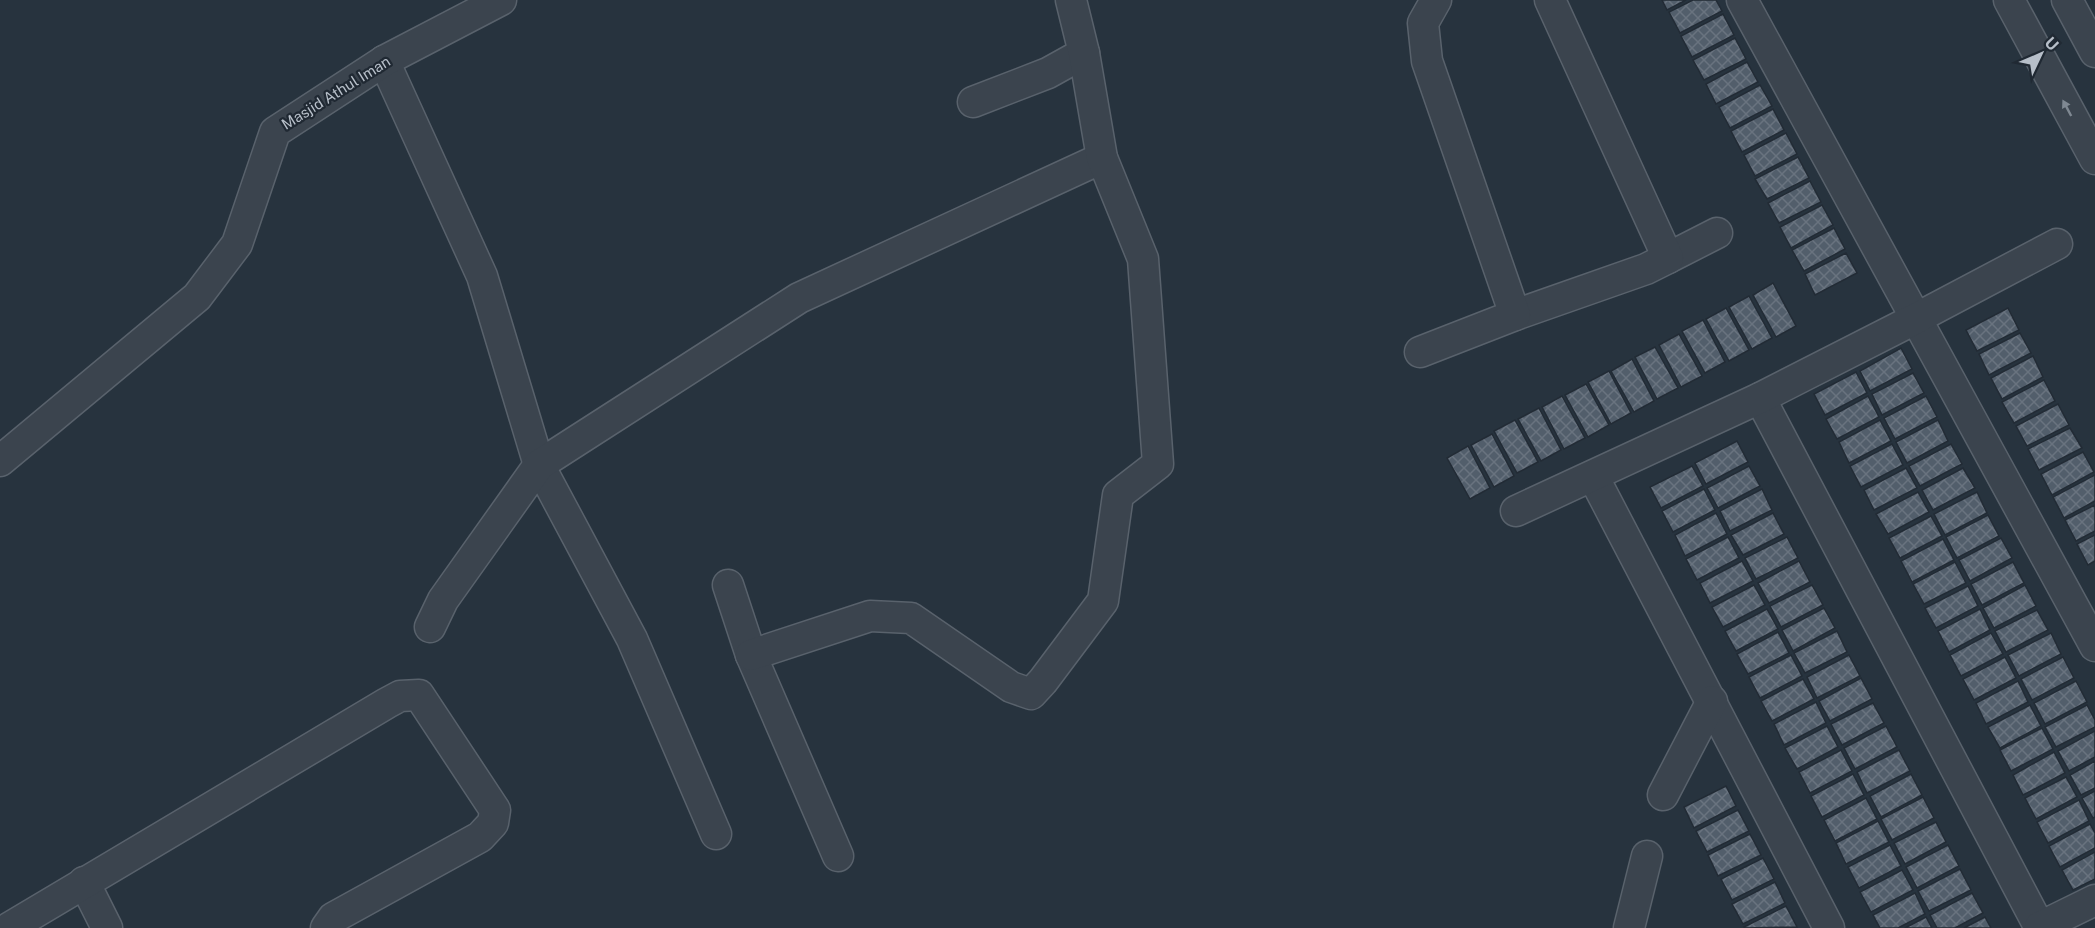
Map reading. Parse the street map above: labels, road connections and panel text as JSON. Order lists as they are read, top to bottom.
{
  "streets": {
    "street": ["Masjid Athul Iman"]
  },
  "north": "top right"
}
